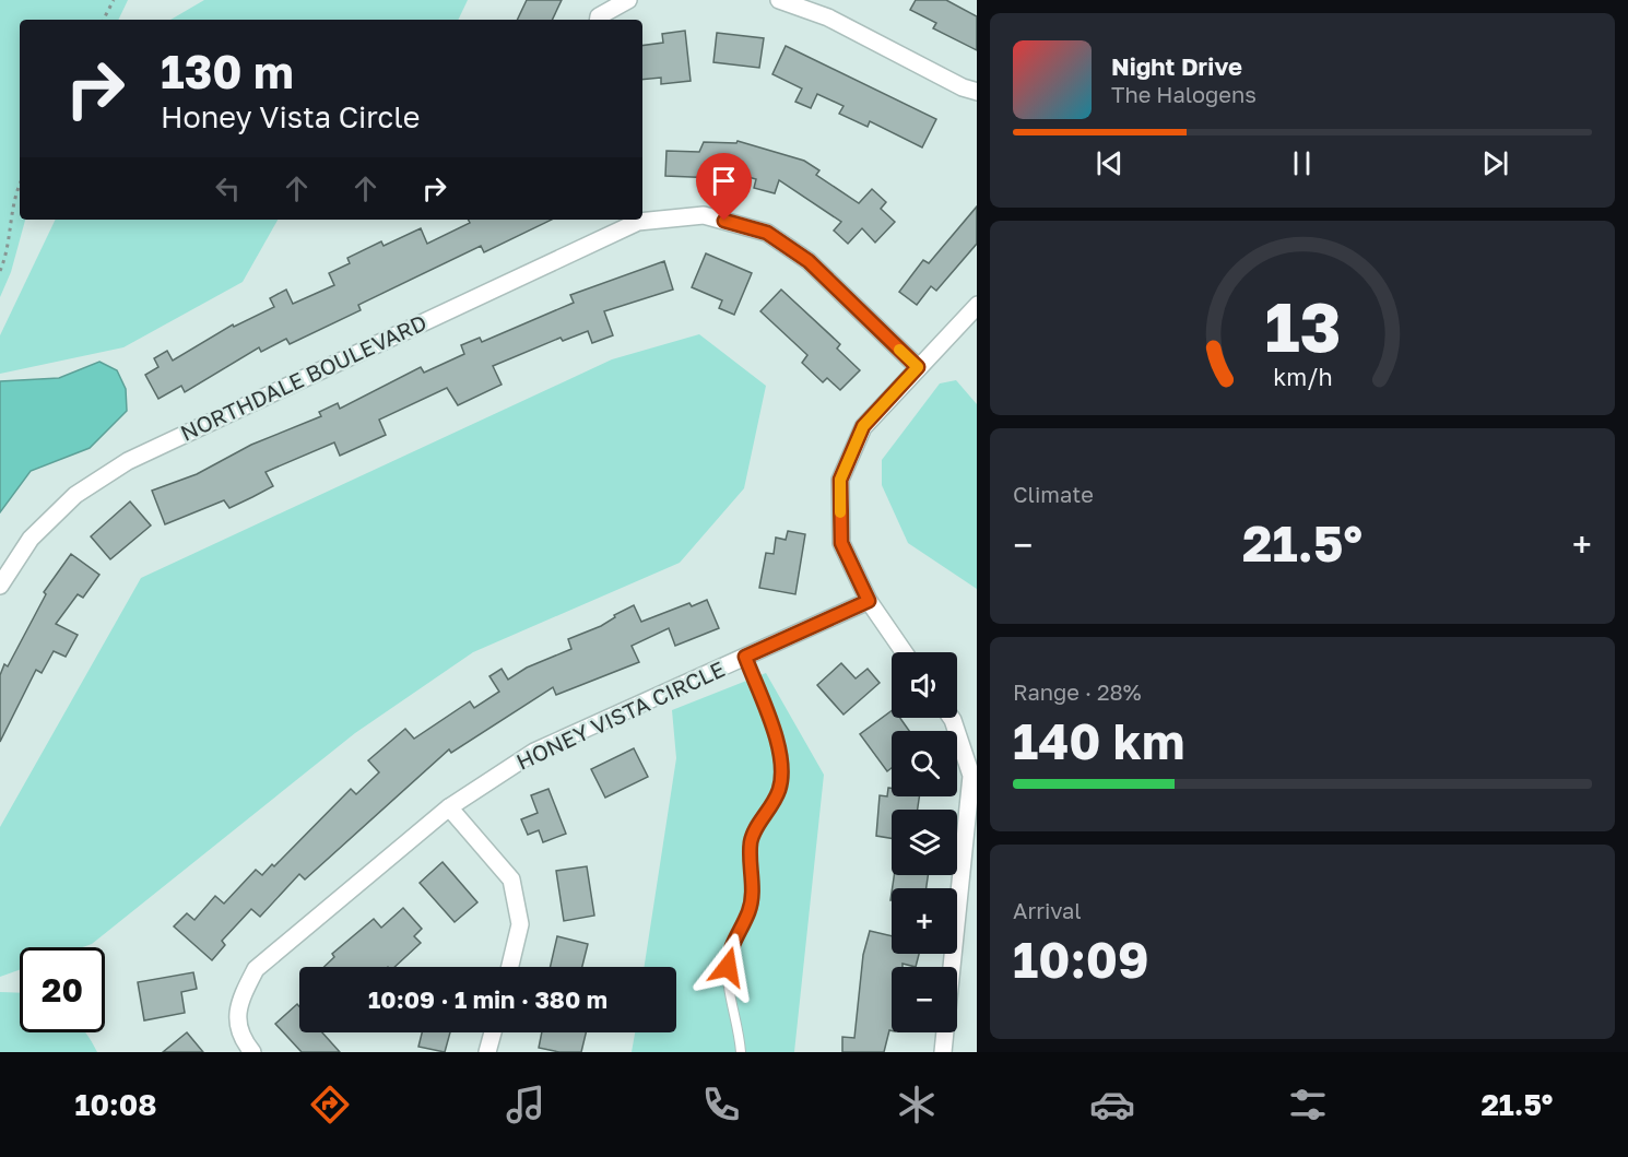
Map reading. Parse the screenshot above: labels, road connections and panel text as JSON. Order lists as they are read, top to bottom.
{
  "streets": {
    "street": ["NORTHDALE BOULEVARD", "HONEY VISTA CIRCLE"]
  },
  "page": {
    "turn": ["130 m", "Honey Vista Circle"],
    "song": ["Night Drive", "The Halogens"],
    "tile": [
      "Climate",
      ["Range · 28%", "140 km"],
      ["Arrival", "10:09"]
    ],
    "heat": ["−", "21.5°", "+"],
    "map_buttons": ["+", "−"],
    "limit": "20",
    "trip": "10:09 · 1 min · 380 m",
    "tabs": ["10:08", "21.5°"],
    "gauge": ["13", "km/h"]
  }
}
